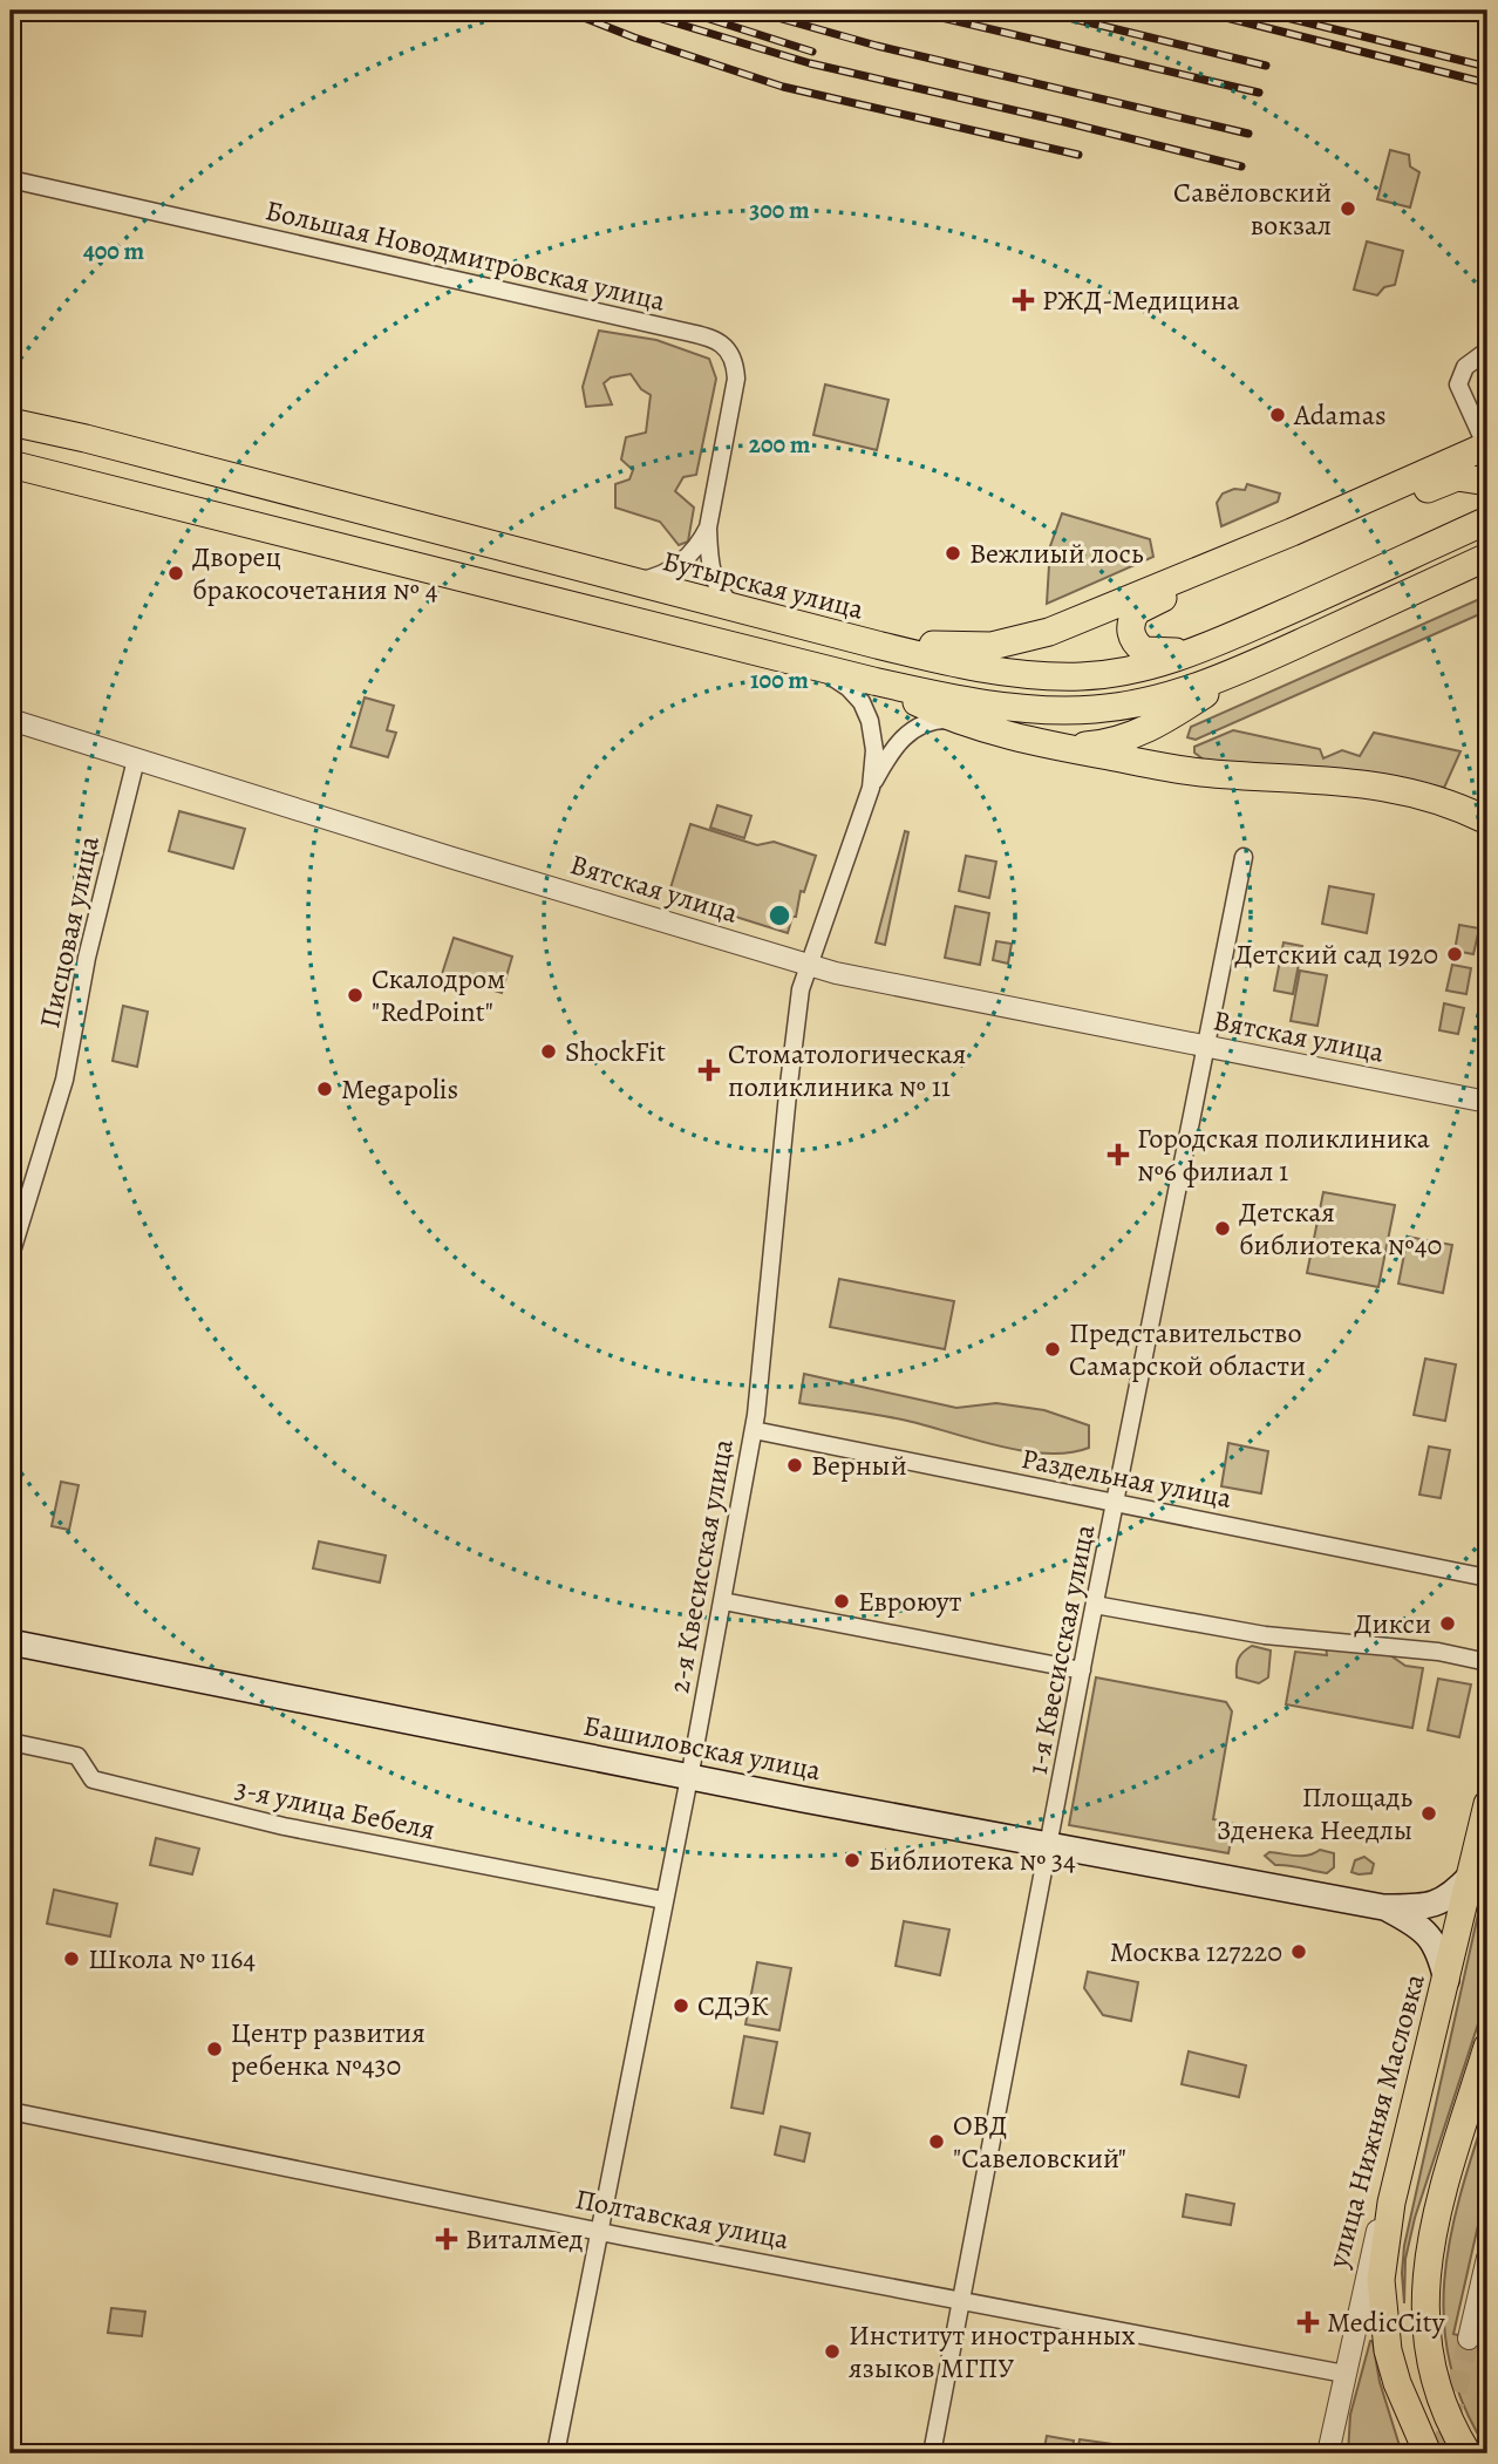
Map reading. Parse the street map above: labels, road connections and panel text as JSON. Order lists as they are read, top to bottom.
{
  "streets": {
    "main road": ["Бутырская улица", "Башиловская улица", "улица Нижняя Масловка"],
    "street": [
      "Большая Новодмитровская улица",
      "Вятская улица",
      "Писцовая улица",
      "Раздельная улица",
      "2-я Квесисская улица",
      "1-я Квесисская улица",
      "3-я улица Бебеля",
      "Полтавская улица"
    ]
  },
  "crossings": [
    ["Большая Новодмитровская улица", "Бутырская улица"],
    ["Вятская улица", "Писцовая улица"],
    ["Вятская улица", "2-я Квесисская улица"],
    ["Вятская улица", "1-я Квесисская улица"],
    ["Раздельная улица", "2-я Квесисская улица"],
    ["Раздельная улица", "1-я Квесисская улица"],
    ["2-я Квесисская улица", "Башиловская улица"],
    ["2-я Квесисская улица", "3-я улица Бебеля"],
    ["2-я Квесисская улица", "Полтавская улица"],
    ["1-я Квесисская улица", "Башиловская улица"],
    ["1-я Квесисская улица", "Полтавская улица"],
    ["Башиловская улица", "улица Нижняя Масловка"],
    ["улица Нижняя Масловка", "Полтавская улица"]
  ],
  "places": {
    "other": [
      "Савёловский вокзал",
      "Adamas",
      "Вежлиый лось",
      "Дворец бракосочетания № 4",
      "Детский сад 1920",
      "Скалодром \"RedPoint\"",
      "ShockFit",
      "Megapolis",
      "Детская библиотека №40",
      "Представительство Самарской области",
      "Верный",
      "Евроюут",
      "Дикси",
      "Площадь Зденека Неедлы",
      "Библиотека № 34",
      "Москва 127220",
      "Школа № 1164",
      "СДЭК",
      "Центр развития ребенка №430",
      "ОВД \"Савеловский\"",
      "Институт иностранных языков МГПУ"
    ],
    "health": [
      "РЖД-Медицина",
      "Стоматологическая поликлиника № 11",
      "Городская поликлиника №6 филиал 1",
      "Виталмед",
      "MedicCity"
    ]
  },
  "rings": [
    "300 m",
    "400 m",
    "200 m",
    "100 m"
  ]
}
